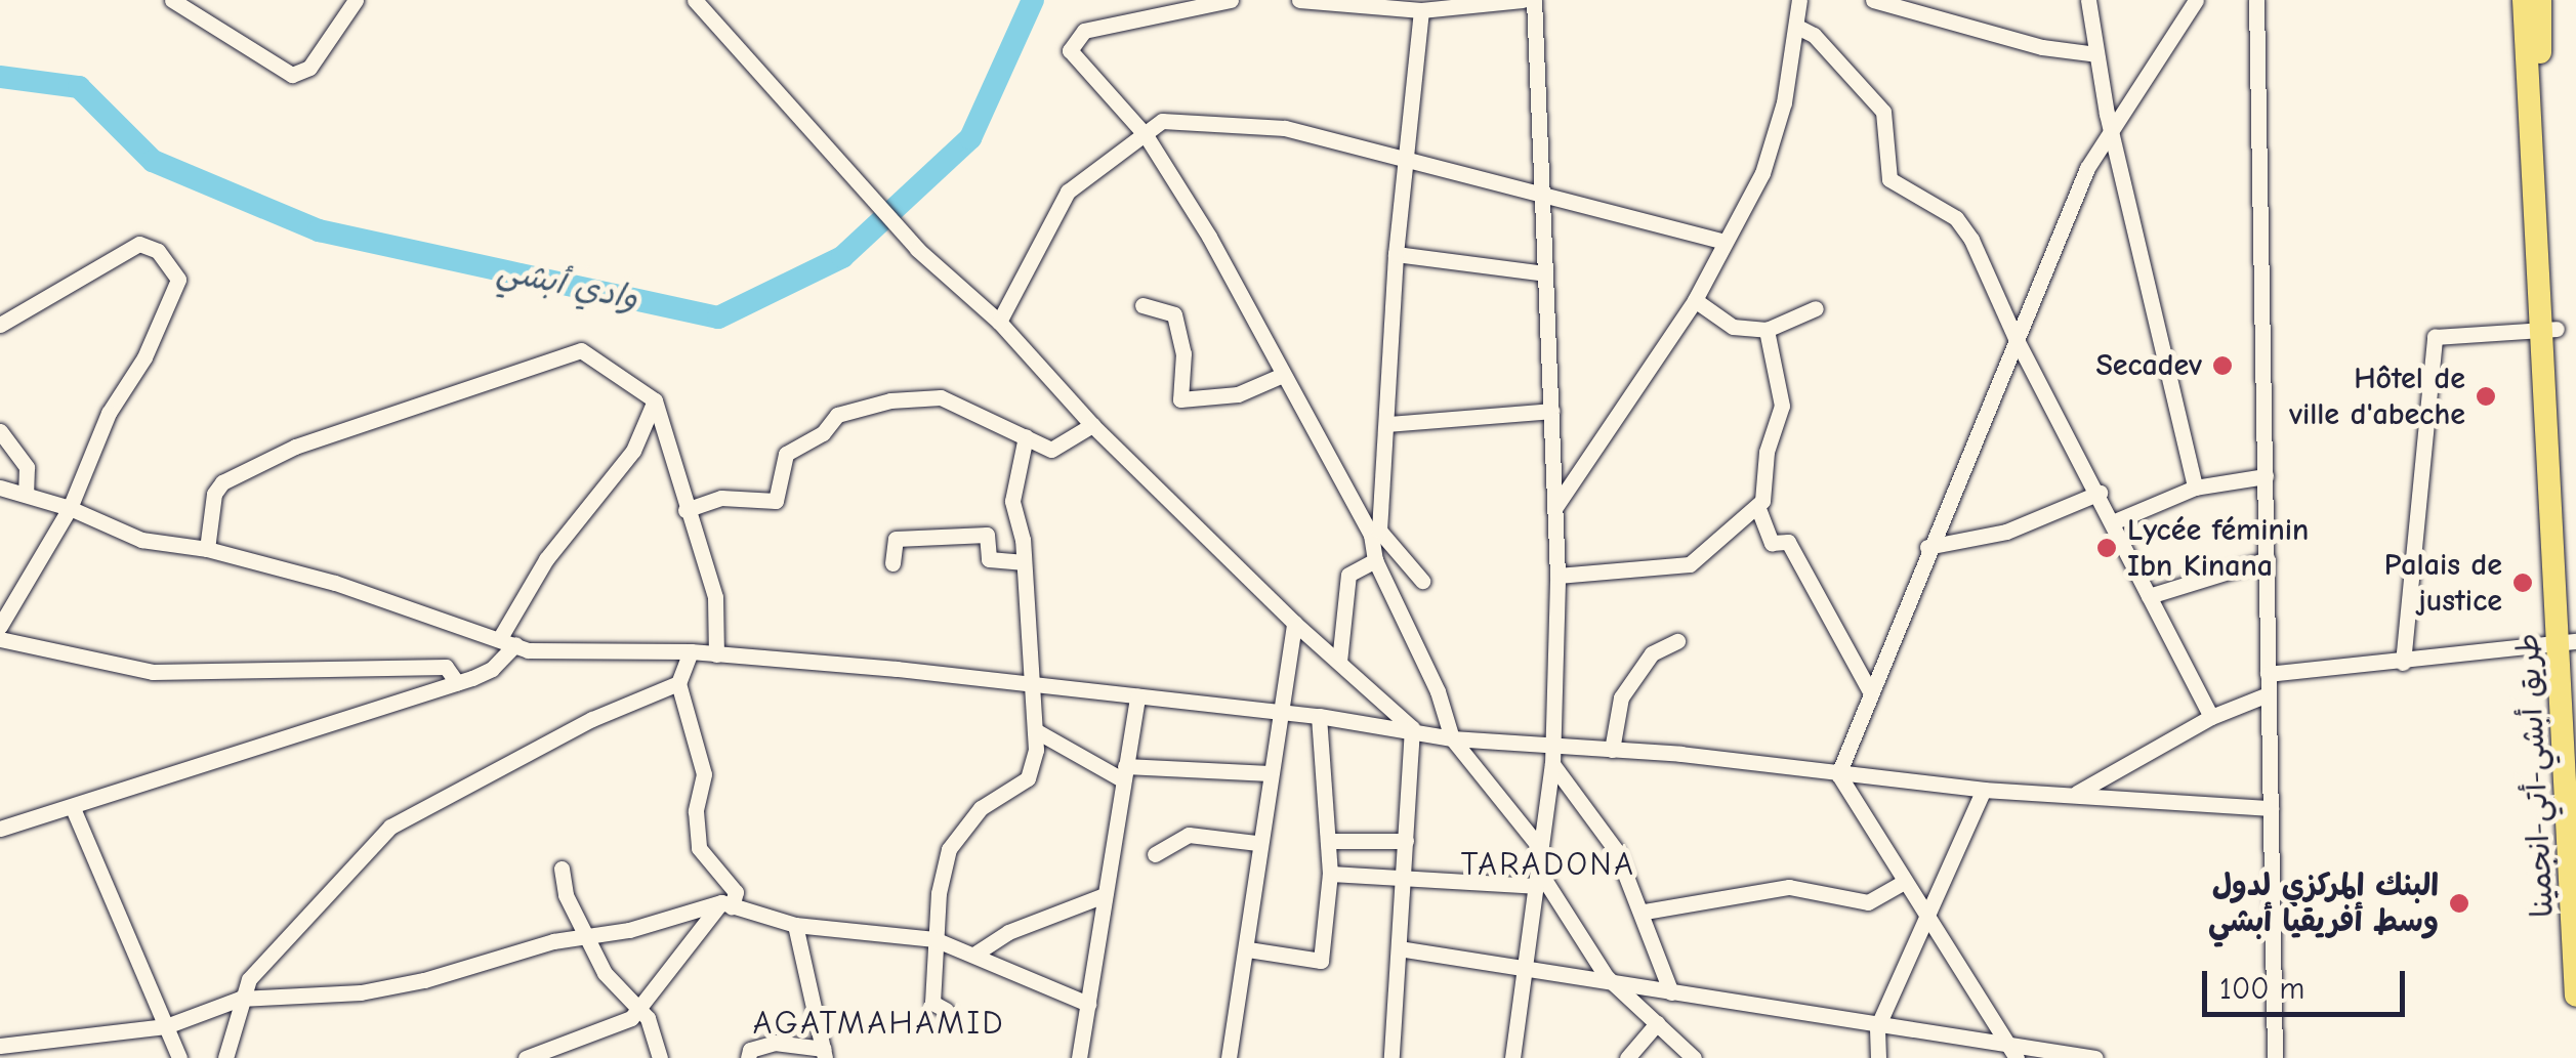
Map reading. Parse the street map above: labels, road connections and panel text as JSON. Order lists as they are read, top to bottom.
{
  "streets": {
    "highway": ["طريق أبشي-أتي-انجمينا"]
  },
  "districts": ["TARADONA", "AGATMAHAMID"],
  "water": ["وادي أبشي"],
  "places": [
    "Secadev",
    "Hôtel de ville d'abeche",
    "Lycée féminin Ibn Kinana",
    "Palais de justice",
    "البنك المركزي لدول وسط أفريقيا أبشي"
  ],
  "scale_bar": "100 m"
}
